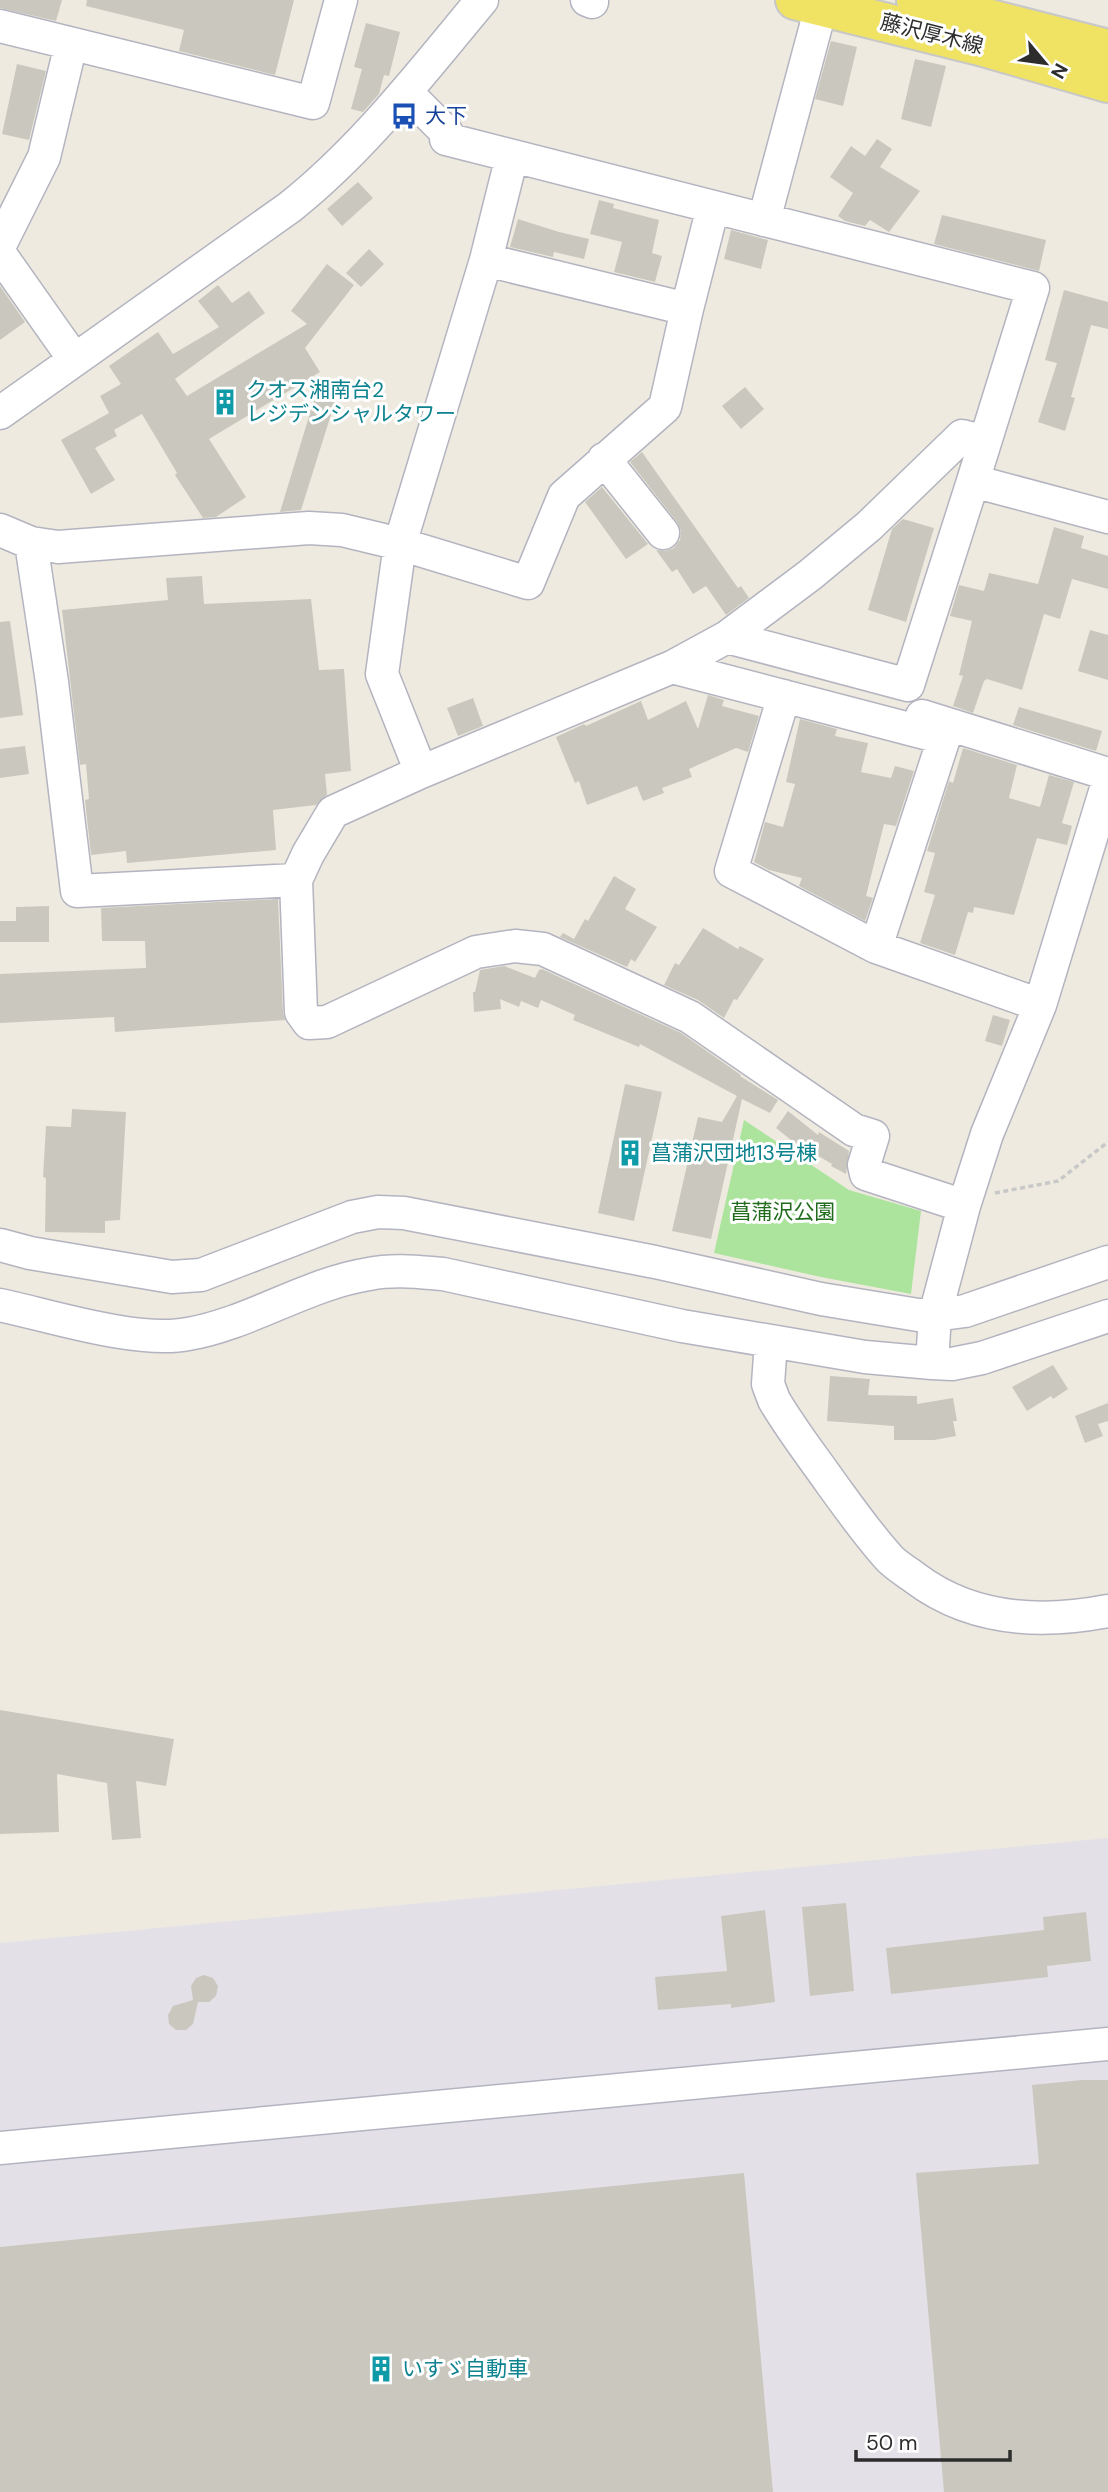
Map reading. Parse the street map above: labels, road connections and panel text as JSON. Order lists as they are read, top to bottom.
{
  "streets": {
    "main road": ["藤沢厚木線"]
  },
  "parks": ["菖蒲沢公園"],
  "places": {
    "bus stop": ["大下"],
    "building": ["クオス湘南台2 レジデンシャルタワー", "菖蒲沢団地13号棟", "いすゞ自動車"]
  },
  "scale_bar": "50 m",
  "north": "bottom right"
}
